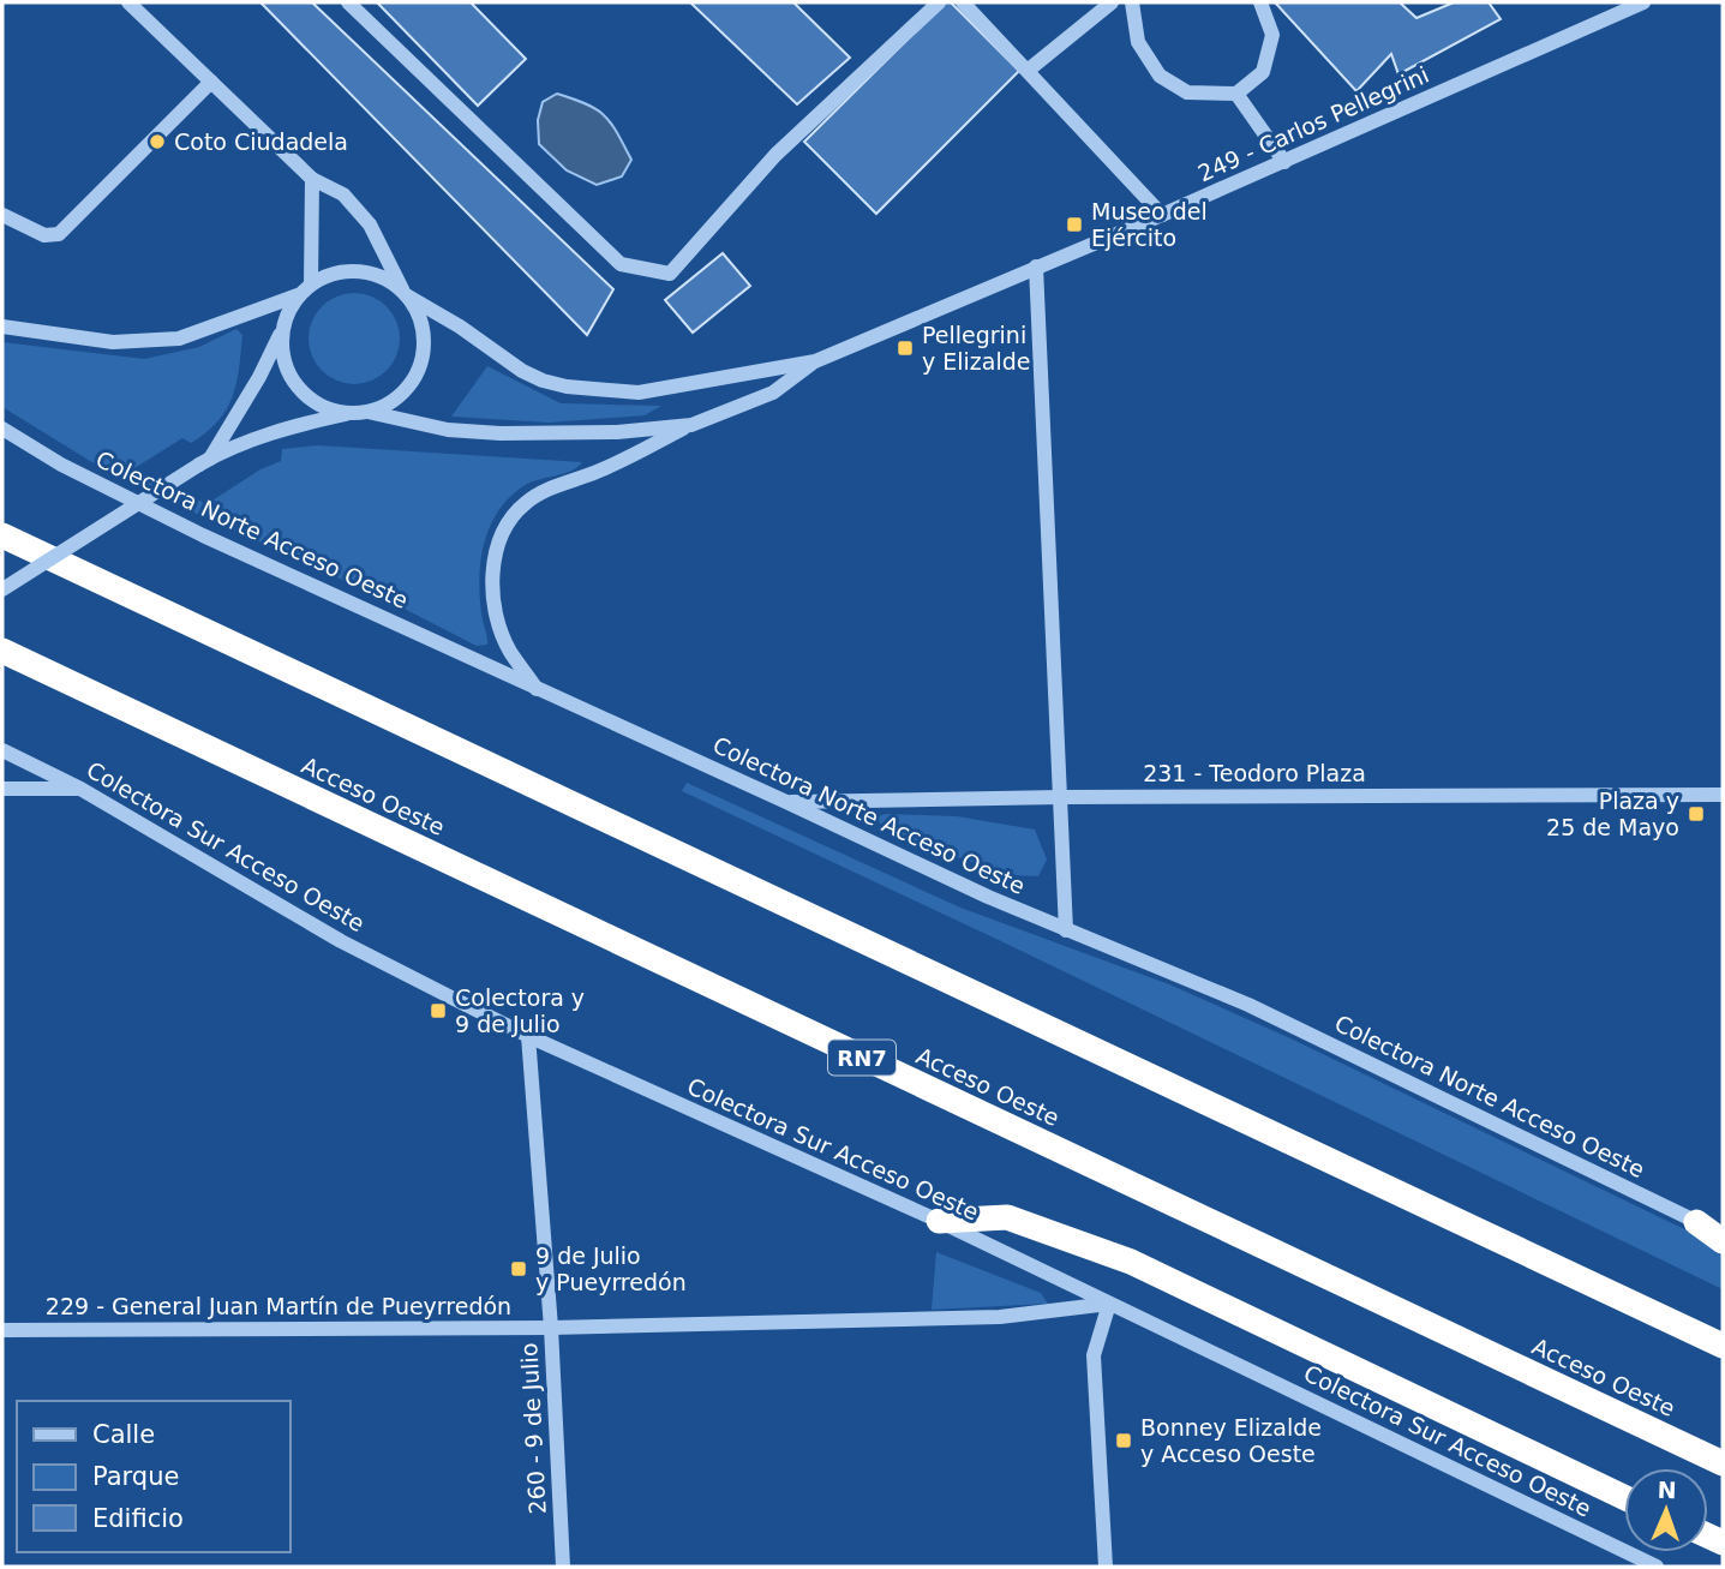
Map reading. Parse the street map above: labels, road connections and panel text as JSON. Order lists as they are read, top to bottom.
{
  "streets": {
    "highway": ["Acceso Oeste", "RN7"],
    "street": [
      "249 - Carlos Pellegrini",
      "Colectora Norte Acceso Oeste",
      "231 - Teodoro Plaza",
      "Colectora Sur Acceso Oeste",
      "229 - General Juan Martín de Pueyrredón",
      "260 - 9 de Julio"
    ]
  },
  "crossings": [
    ["Colectora Norte Acceso Oeste", "231 - Teodoro Plaza"],
    ["Colectora Sur Acceso Oeste", "229 - General Juan Martín de Pueyrredón"],
    ["Colectora Sur Acceso Oeste", "260 - 9 de Julio"],
    ["229 - General Juan Martín de Pueyrredón", "260 - 9 de Julio"]
  ],
  "places": {
    "other": ["Coto Ciudadela"],
    "transit": [
      "Museo del Ejército",
      "Pellegrini y Elizalde",
      "Plaza y 25 de Mayo",
      "Colectora y 9 de Julio",
      "9 de Julio y Pueyrredón",
      "Bonney Elizalde y Acceso Oeste"
    ]
  },
  "legend": ["Calle", "Parque", "Edificio"],
  "north": "top"
}
